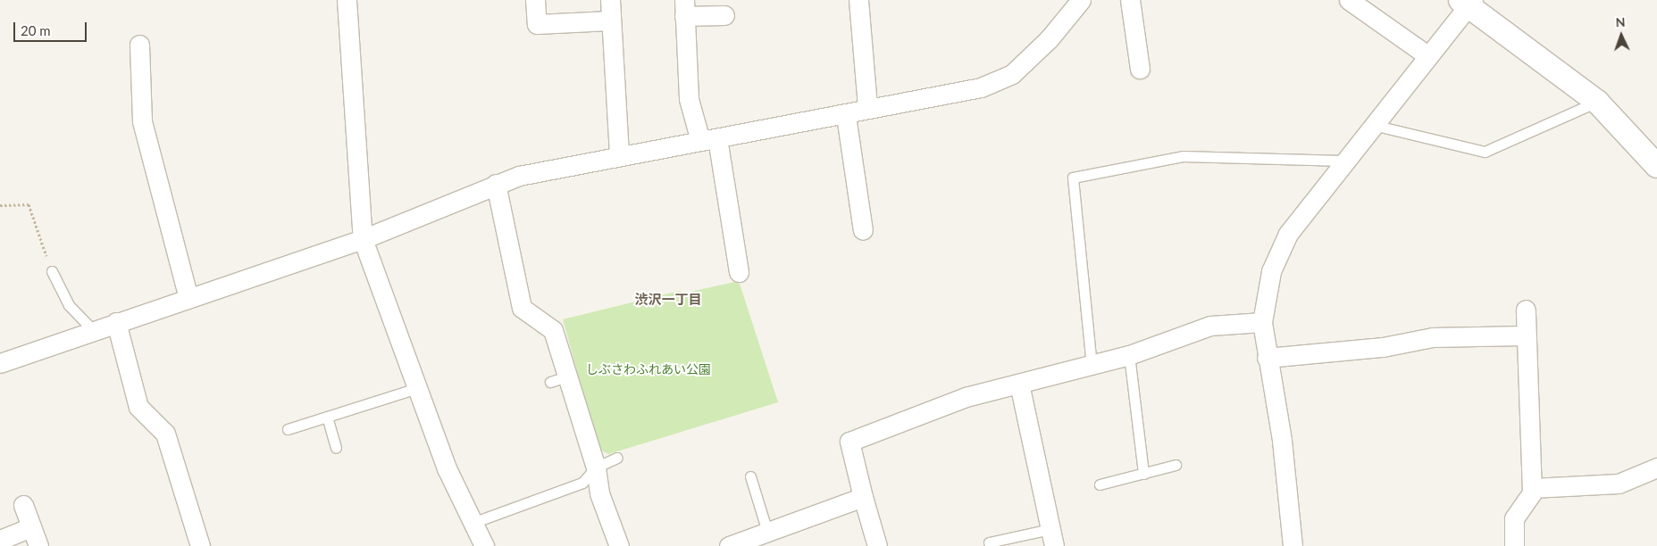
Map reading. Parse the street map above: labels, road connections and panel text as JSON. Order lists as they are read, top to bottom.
{
  "districts": ["渋沢一丁目"],
  "parks": ["しぶさわふれあい公園"],
  "scale_bar": "20 m",
  "north": "top"
}
